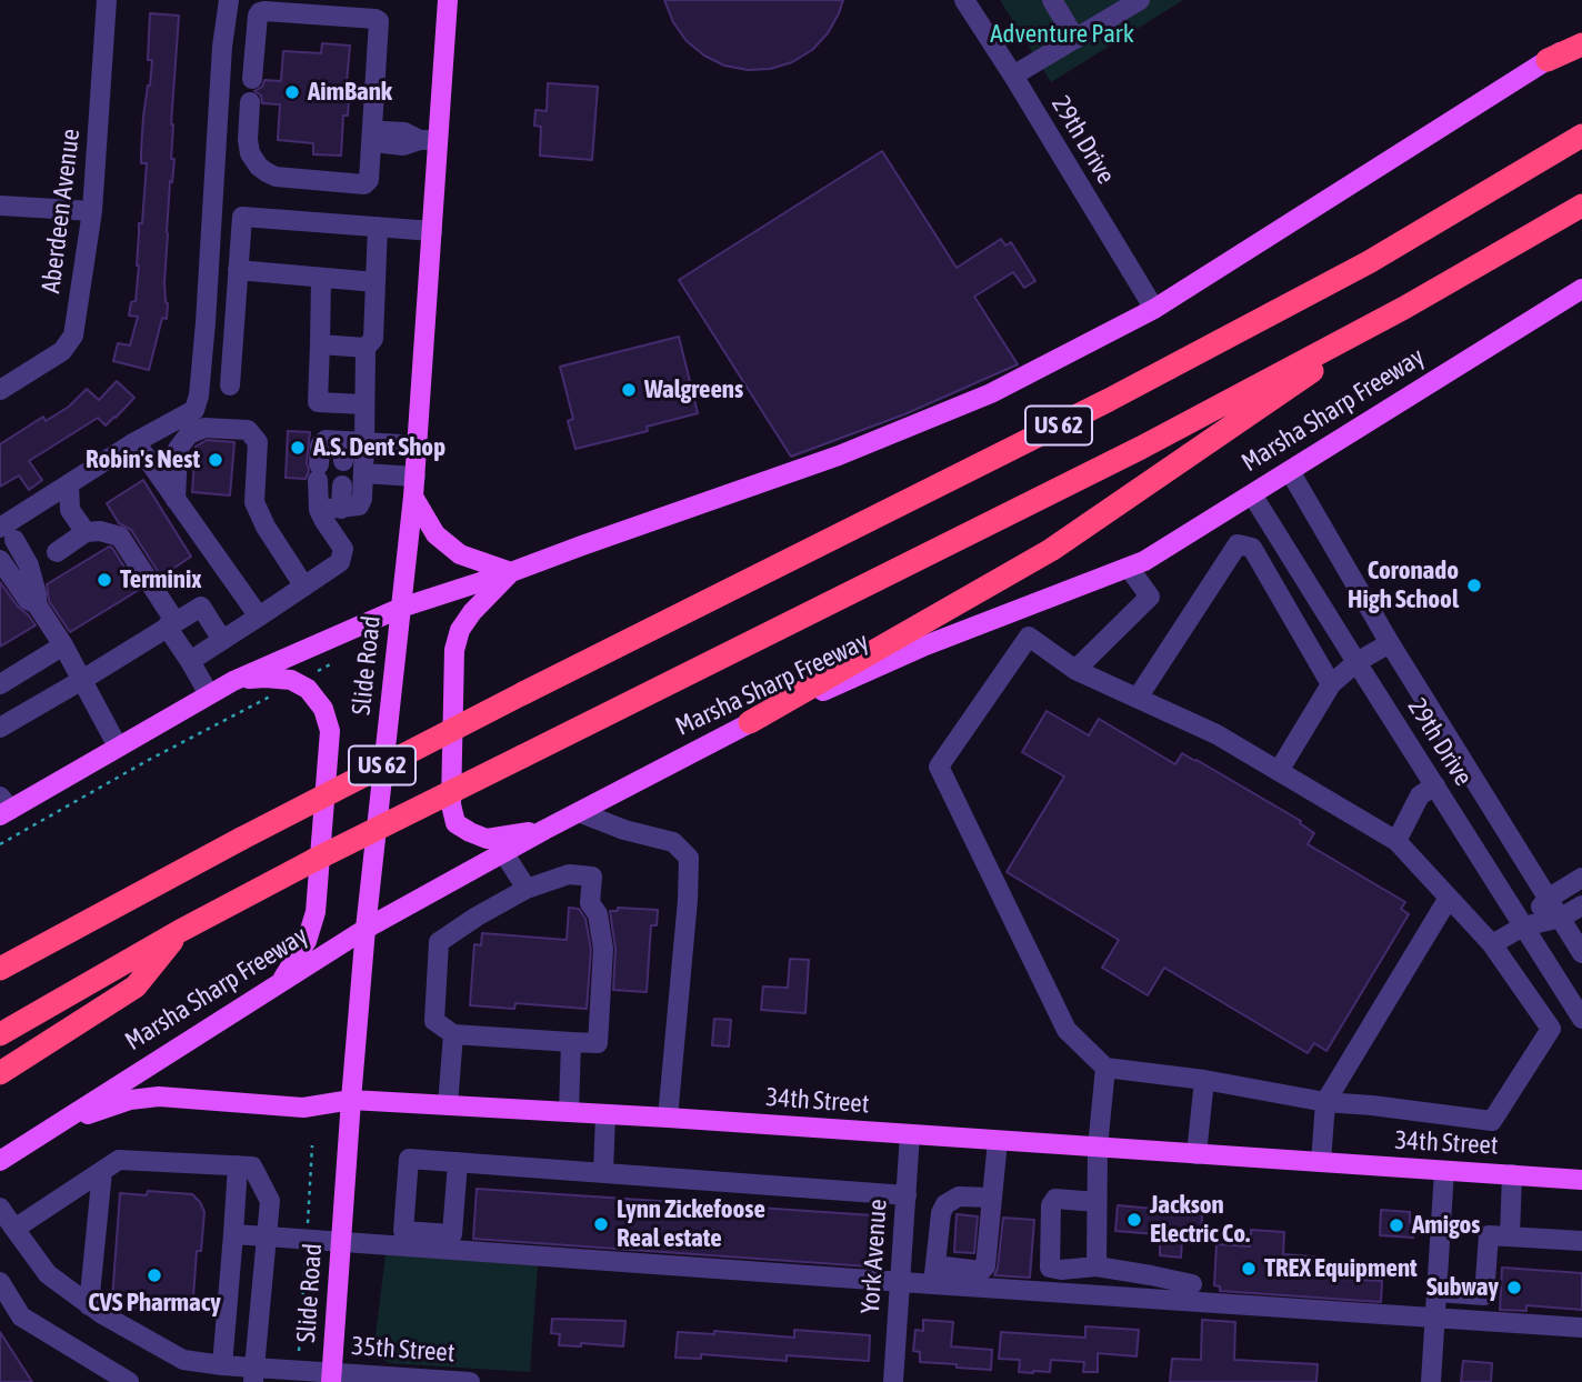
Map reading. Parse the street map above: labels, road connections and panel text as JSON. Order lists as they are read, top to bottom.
{
  "streets": {
    "highway": ["Marsha Sharp Freeway", "US 62"],
    "main road": ["Slide Road", "34th Street"],
    "street": [
      "29th Drive",
      "Aberdeen Avenue",
      "York Avenue",
      "35th Street"
    ]
  },
  "crossings": [
    ["29th Drive", "Marsha Sharp Freeway"],
    ["Marsha Sharp Freeway", "Slide Road"],
    ["Marsha Sharp Freeway", "34th Street"],
    ["Slide Road", "34th Street"],
    ["Slide Road", "35th Street"],
    ["34th Street", "York Avenue"]
  ],
  "parks": ["Adventure Park"],
  "places": [
    "AimBank",
    "Walgreens",
    "A.S. Dent Shop",
    "Robin's Nest",
    "Terminix",
    "Coronado High School",
    "Jackson Electric Co.",
    "Lynn Zickefoose Real estate",
    "Amigos",
    "TREX Equipment",
    "CVS Pharmacy",
    "Subway"
  ]
}
